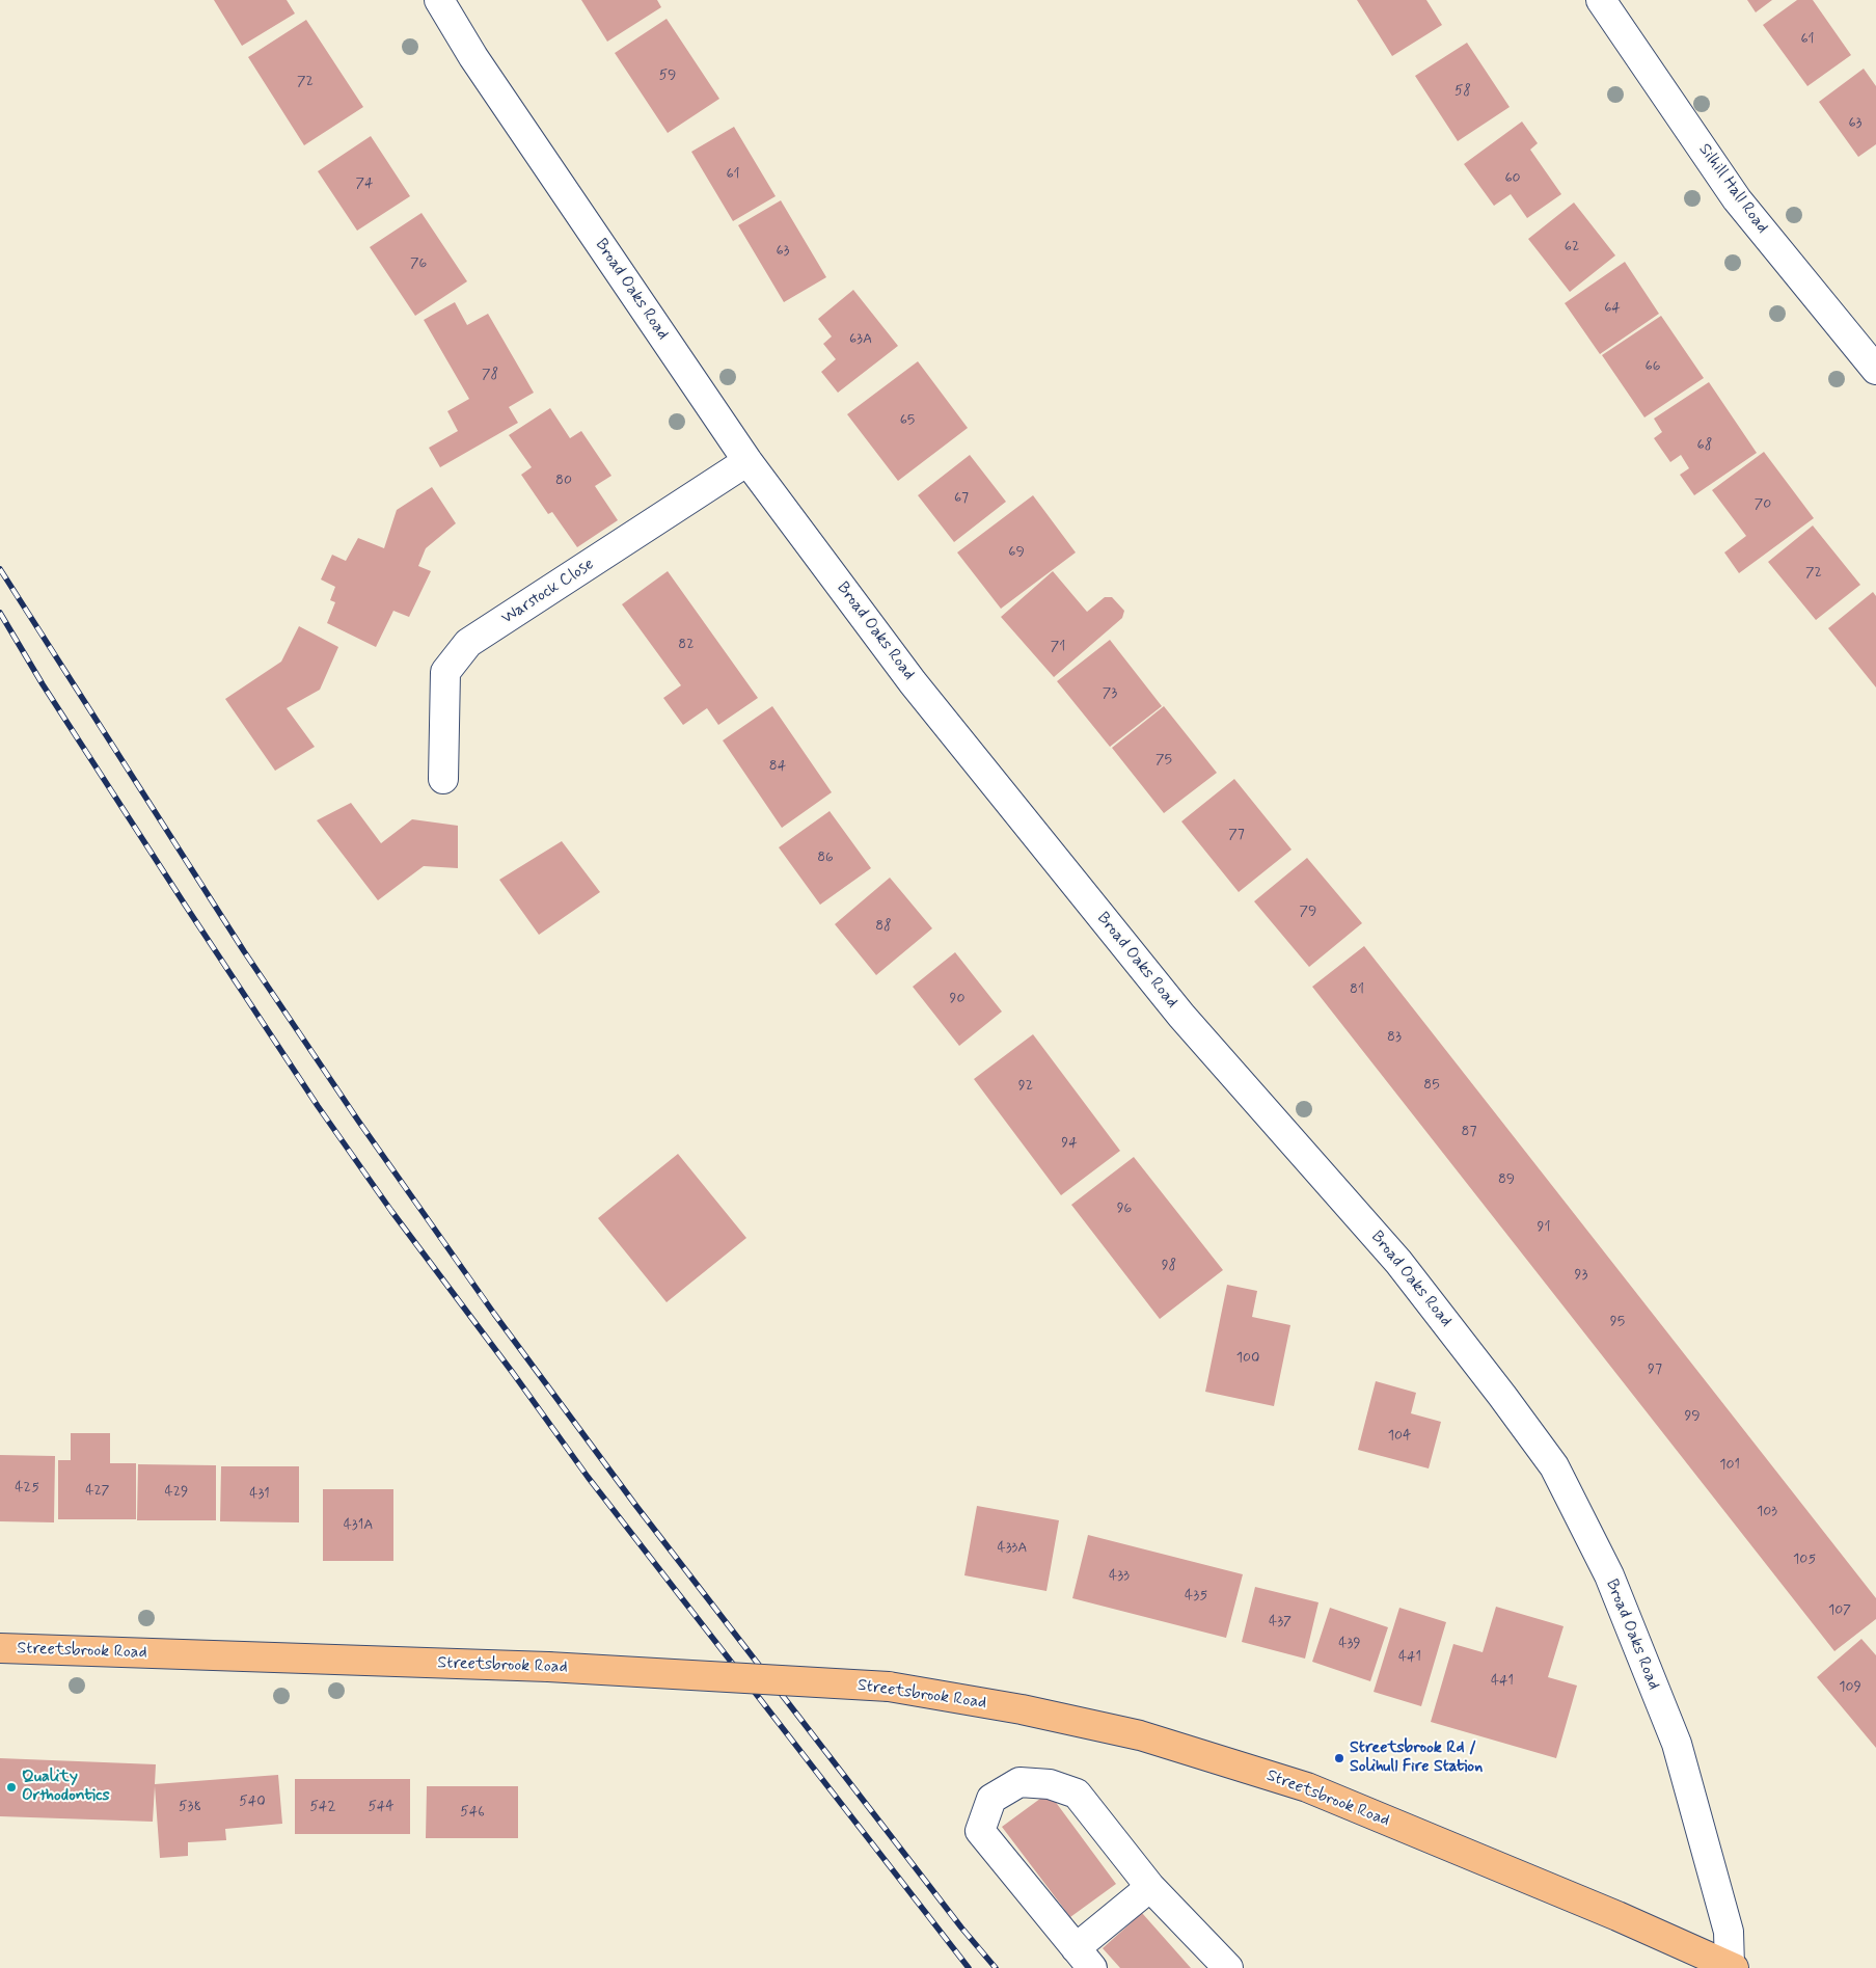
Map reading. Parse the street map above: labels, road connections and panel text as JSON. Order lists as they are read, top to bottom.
{
  "streets": {
    "main road": ["Streetsbrook Road"],
    "street": ["Silhill Hall Road", "Broad Oaks Road", "Warstock Close"]
  },
  "crossings": [
    ["Broad Oaks Road", "Warstock Close"],
    ["Broad Oaks Road", "Streetsbrook Road"]
  ],
  "places": ["Streetsbrook Rd / Solihull Fire Station", "Quality Orthodontics"],
  "house_numbers": [
    "61",
    "59",
    "72",
    "58",
    "63",
    "61",
    "60",
    "74",
    "62",
    "63",
    "76",
    "64",
    "63A",
    "66",
    "78",
    "65",
    "68",
    "80",
    "67",
    "70",
    "69",
    "72",
    "82",
    "71",
    "73",
    "75",
    "84",
    "77",
    "86",
    "79",
    "88",
    "81",
    "90",
    "83",
    "85",
    "92",
    "87",
    "94",
    "89",
    "96",
    "91",
    "98",
    "93",
    "95",
    "100",
    "97",
    "99",
    "104",
    "101",
    "425",
    "427",
    "429",
    "431",
    "103",
    "431A",
    "433A",
    "105",
    "433",
    "435",
    "107",
    "437",
    "439",
    "441",
    "441",
    "109",
    "540",
    "538",
    "542",
    "544",
    "546"
  ]
}
